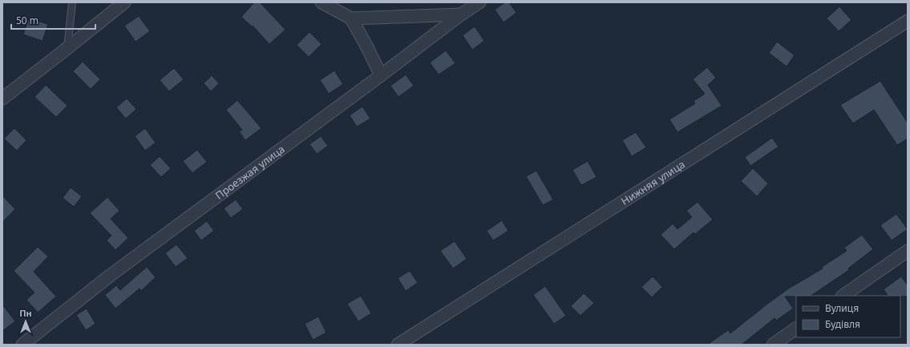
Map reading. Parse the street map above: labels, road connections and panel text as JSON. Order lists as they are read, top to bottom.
{
  "streets": {
    "street": ["Проезжая улица", "Нижняя улица"]
  },
  "legend": ["Вулиця", "Будівля"],
  "scale_bar": "50 m",
  "north": "top"
}
